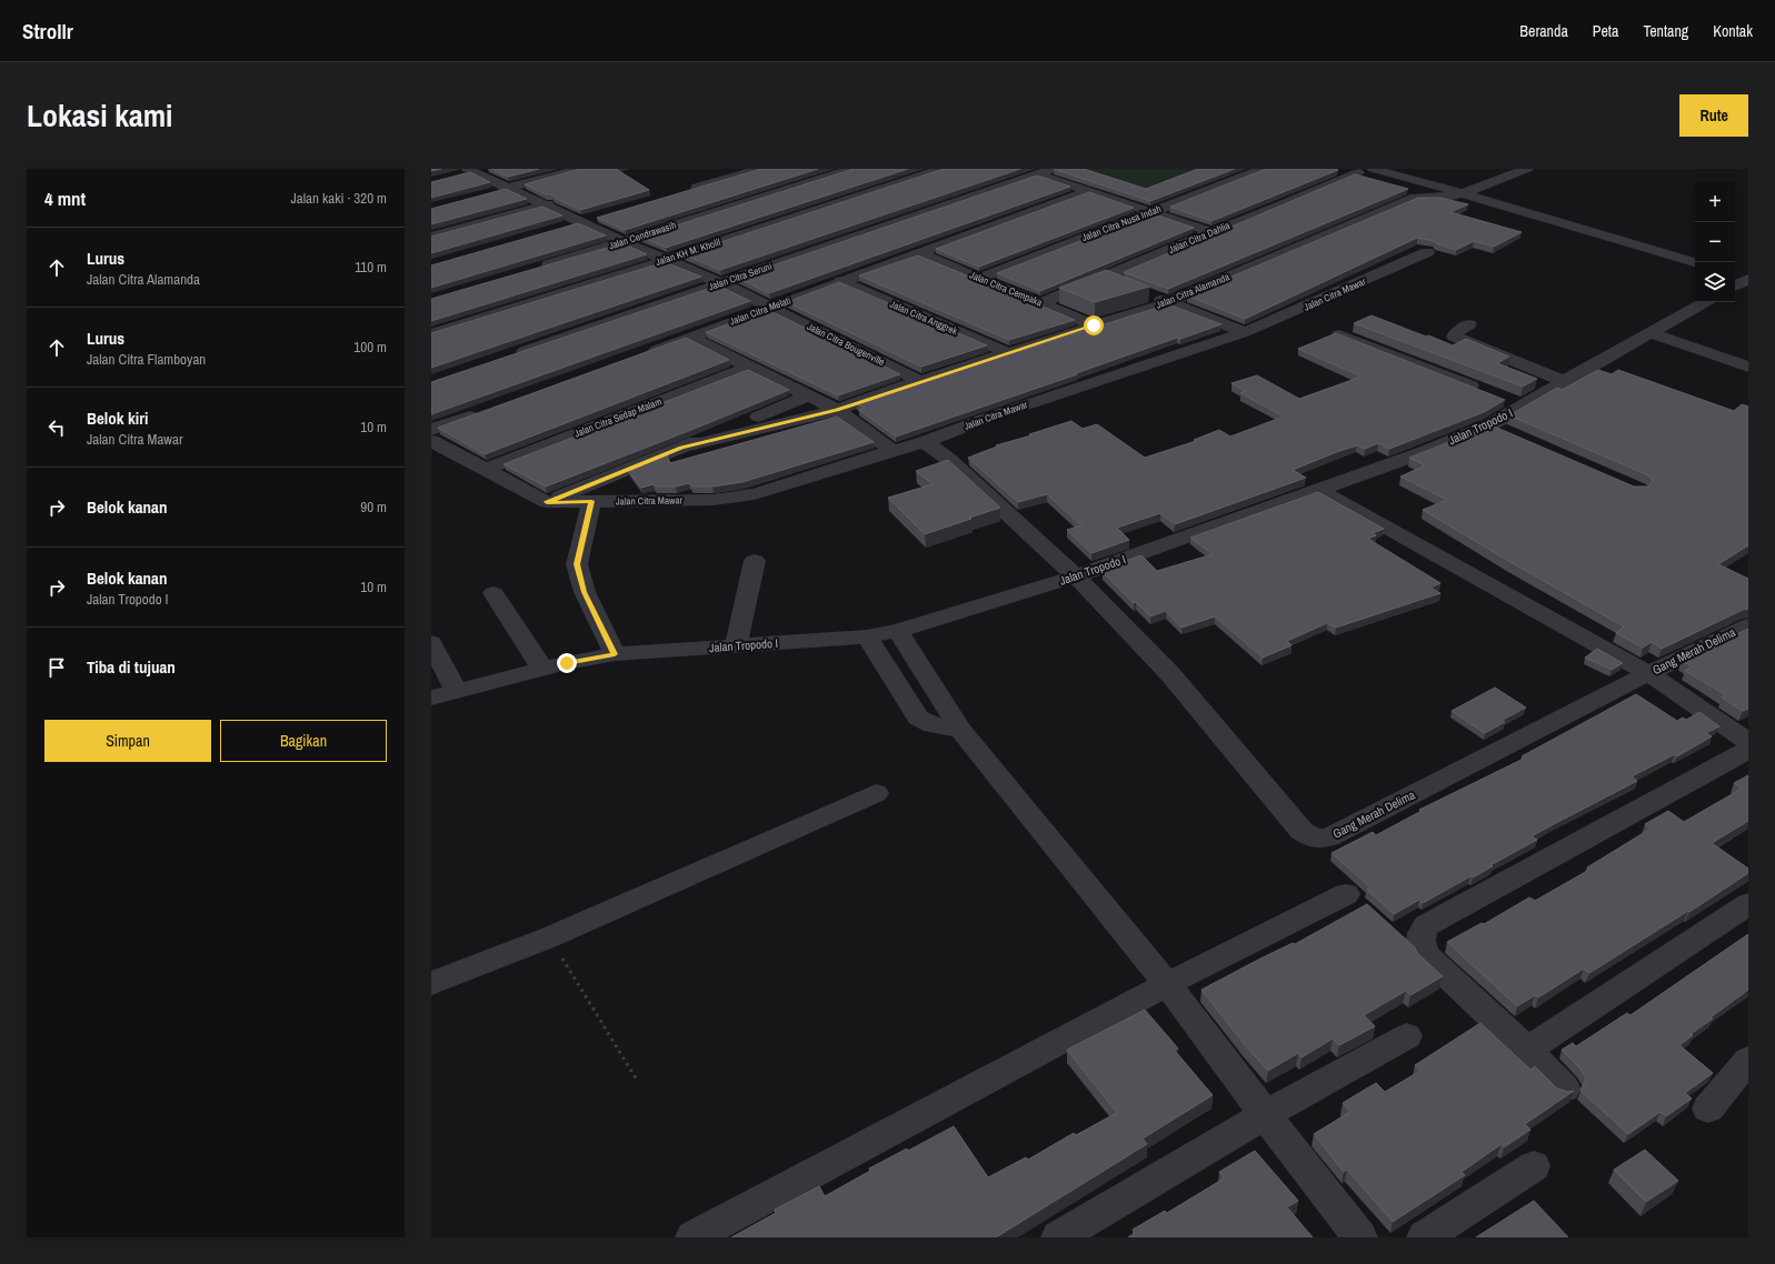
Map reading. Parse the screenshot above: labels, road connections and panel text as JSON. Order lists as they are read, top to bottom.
{
  "streets": {
    "street": [
      "Jalan Citra Nusa Indah",
      "Jalan Cendrawasih",
      "Jalan Citra Dahlia",
      "Jalan KH M. Kholil",
      "Jalan Citra Seruni",
      "Jalan Citra Cempaka",
      "Jalan Citra Alamanda",
      "Jalan Citra Mawar",
      "Jalan Citra Melati",
      "Jalan Citra Anggrek",
      "Jalan Citra Bougenville",
      "Jalan Citra Sedap Malam",
      "Jalan Tropodo I",
      "Gang Merah Delima"
    ]
  },
  "crossings": [
    ["Jalan Citra Nusa Indah", "Jalan Citra Cempaka"],
    ["Jalan Cendrawasih", "Jalan Citra Bougenville"],
    ["Jalan Citra Dahlia", "Jalan Citra Cempaka"],
    ["Jalan KH M. Kholil", "Jalan Citra Bougenville"],
    ["Jalan Citra Seruni", "Jalan Citra Melati"],
    ["Jalan Citra Seruni", "Jalan Citra Bougenville"],
    ["Jalan Citra Cempaka", "Jalan Citra Alamanda"],
    ["Jalan Citra Cempaka", "Jalan Citra Melati"],
    ["Jalan Citra Alamanda", "Jalan Citra Anggrek"],
    ["Jalan Citra Alamanda", "Jalan Citra Bougenville"],
    ["Jalan Citra Melati", "Jalan Citra Anggrek"],
    ["Jalan Citra Melati", "Jalan Citra Bougenville"],
    ["Jalan Tropodo I", "Gang Merah Delima"]
  ],
  "page": {
    "header": "Strollr",
    "nav": [
      "Beranda",
      "Peta",
      "Tentang",
      "Kontak"
    ],
    "title": "Lokasi kami",
    "buttons": [
      "Rute",
      ["Simpan", "Bagikan"]
    ],
    "heading": ["4 mnt", "Jalan kaki · 320 m"],
    "map_buttons": ["+", "−"],
    "list": [
      ["Lurus", "Jalan Citra Alamanda", "110 m"],
      ["Lurus", "Jalan Citra Flamboyan", "100 m"],
      ["Belok kiri", "Jalan Citra Mawar", "10 m"],
      ["Belok kanan", "90 m"],
      ["Belok kanan", "Jalan Tropodo I", "10 m"],
      "Tiba di tujuan"
    ]
  }
}
